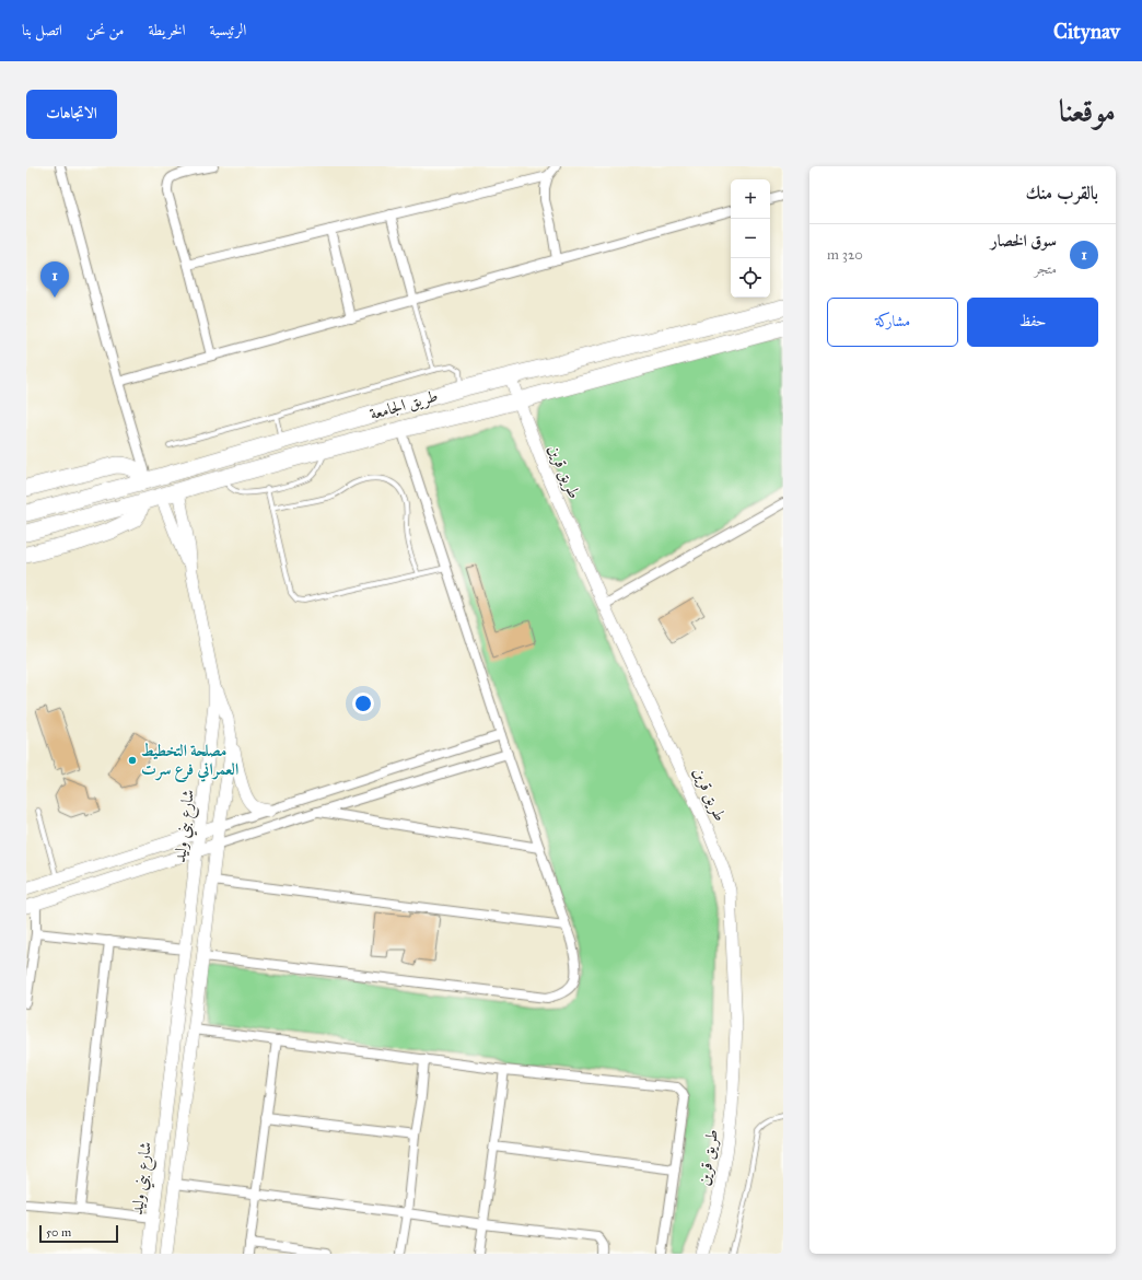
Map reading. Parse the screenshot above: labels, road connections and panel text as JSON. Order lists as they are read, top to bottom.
{
  "streets": {
    "highway": ["طريق الجامعة"],
    "street": ["طريق قرين", "شارع بني وليد"]
  },
  "crossings": [
    ["طريق الجامعة", "طريق قرين"]
  ],
  "places": ["مصلحة التخطيط العمراني فرع سرت"],
  "scale_bar": "50 m",
  "page": {
    "header": "Citynav",
    "nav": [
      "الرئيسية",
      "الخريطة",
      "من نحن",
      "اتصل بنا"
    ],
    "title": "موقعنا",
    "buttons": [
      "الاتجاهات",
      ["حفظ", "مشاركة"]
    ],
    "heading": "بالقرب منك",
    "map_buttons": ["+", "−"],
    "list": [
      {
        "mark": "1",
        "name": "سوق الخصار",
        "note": "متجر",
        "value": "320 m"
      }
    ],
    "pins": "1",
    "scale": "50 m"
  }
}
